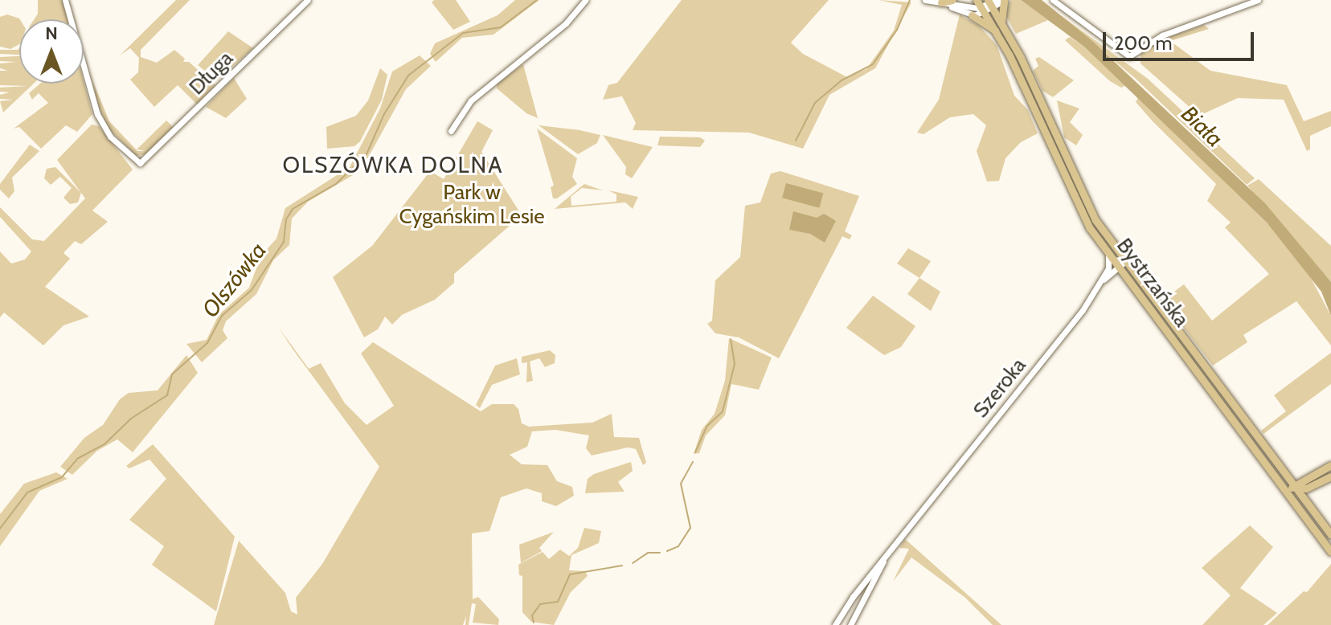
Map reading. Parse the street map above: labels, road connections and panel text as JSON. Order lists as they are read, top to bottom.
{
  "streets": {
    "main road": ["Bystrzańska"],
    "street": ["Długa", "Szeroka"]
  },
  "crossings": [
    ["Bystrzańska", "Szeroka"]
  ],
  "districts": ["OLSZÓWKA DOLNA"],
  "water": ["Biała", "Olszówka"],
  "parks": ["Park w Cygańskim Lesie"],
  "scale_bar": "200 m",
  "north": "top"
}
